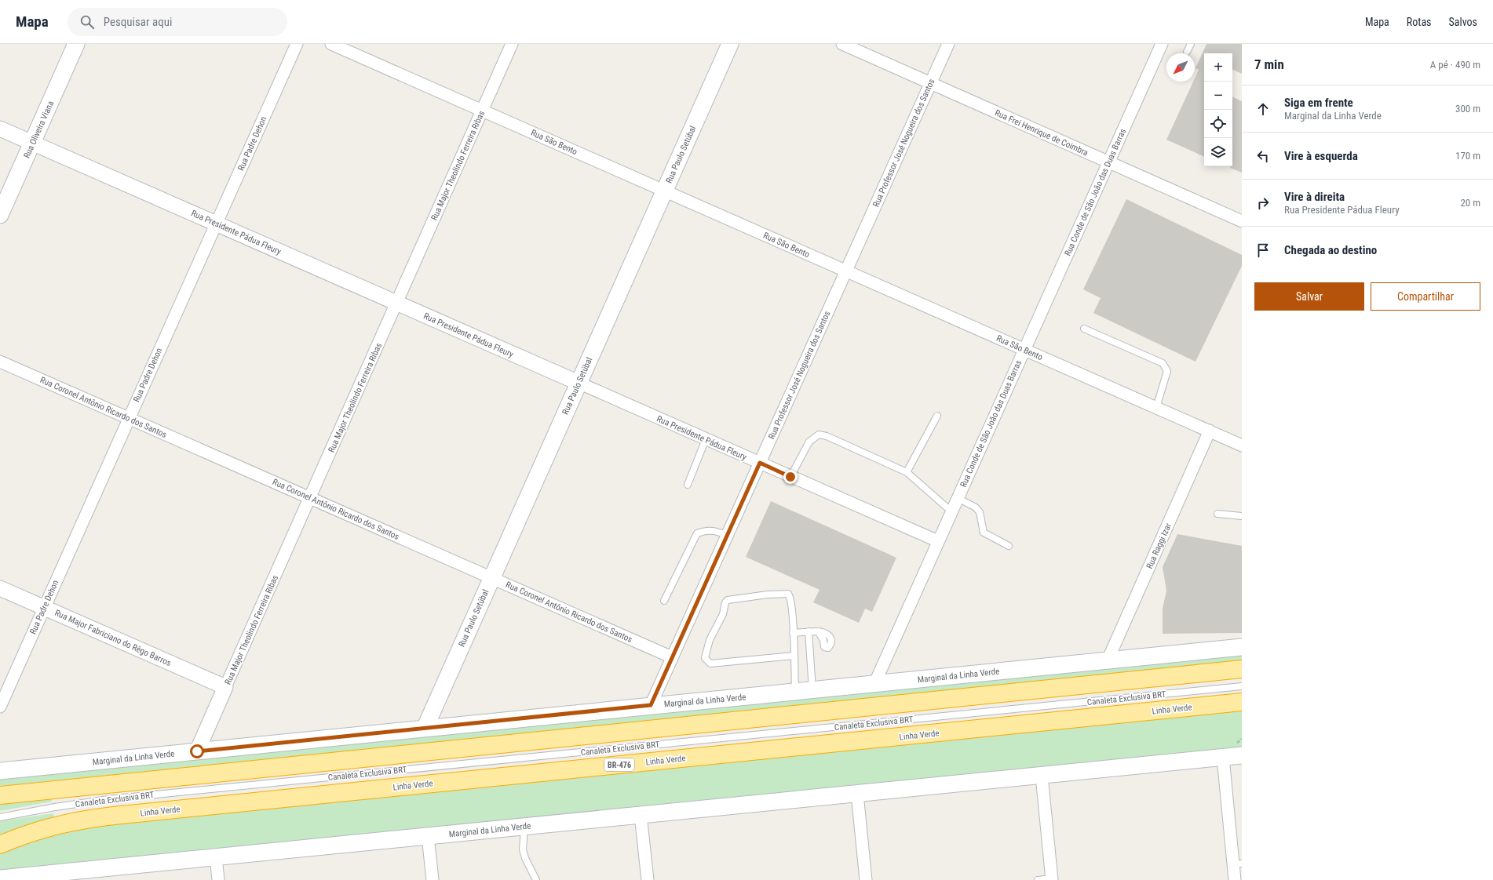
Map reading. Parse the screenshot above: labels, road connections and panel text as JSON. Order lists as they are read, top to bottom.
{
  "streets": {
    "highway": ["Linha Verde", "BR-476"],
    "main road": ["Rua Oliveira Viana", "Rua Paulo Setúbal", "Marginal da Linha Verde"],
    "street": [
      "Rua Frei Henrique de Coimbra",
      "Rua São Bento",
      "Rua Professor José Nogueira dos Santos",
      "Rua Padre Dehon",
      "Rua Major Theolindo Ferreira Ribas",
      "Rua Conde de São João das Duas Barras",
      "Rua Presidente Pádua Fleury",
      "Rua Coronel Antônio Ricardo dos Santos",
      "Rua Raggi Izar",
      "Rua Major Fabriciano do Rêgo Barros"
    ],
    "lane": ["Canaleta Exclusiva BRT"]
  },
  "crossings": [
    ["Rua Oliveira Viana", "Rua Presidente Pádua Fleury"],
    ["Rua Frei Henrique de Coimbra", "Rua Professor José Nogueira dos Santos"],
    ["Rua Frei Henrique de Coimbra", "Rua Conde de São João das Duas Barras"],
    ["Rua São Bento", "Rua Professor José Nogueira dos Santos"],
    ["Rua São Bento", "Rua Paulo Setúbal"],
    ["Rua São Bento", "Rua Major Theolindo Ferreira Ribas"],
    ["Rua São Bento", "Rua Conde de São João das Duas Barras"],
    ["Rua São Bento", "Rua Raggi Izar"],
    ["Rua Professor José Nogueira dos Santos", "Rua Presidente Pádua Fleury"],
    ["Rua Professor José Nogueira dos Santos", "Rua Coronel Antônio Ricardo dos Santos"],
    ["Rua Professor José Nogueira dos Santos", "Marginal da Linha Verde"],
    ["Rua Padre Dehon", "Rua Presidente Pádua Fleury"],
    ["Rua Padre Dehon", "Rua Coronel Antônio Ricardo dos Santos"],
    ["Rua Padre Dehon", "Rua Major Fabriciano do Rêgo Barros"],
    ["Rua Paulo Setúbal", "Rua Presidente Pádua Fleury"],
    ["Rua Paulo Setúbal", "Rua Coronel Antônio Ricardo dos Santos"],
    ["Rua Paulo Setúbal", "Marginal da Linha Verde"],
    ["Rua Major Theolindo Ferreira Ribas", "Rua Presidente Pádua Fleury"],
    ["Rua Major Theolindo Ferreira Ribas", "Rua Coronel Antônio Ricardo dos Santos"],
    ["Rua Major Theolindo Ferreira Ribas", "Rua Major Fabriciano do Rêgo Barros"],
    ["Rua Major Theolindo Ferreira Ribas", "Marginal da Linha Verde"],
    ["Rua Conde de São João das Duas Barras", "Rua Presidente Pádua Fleury"],
    ["Rua Conde de São João das Duas Barras", "Marginal da Linha Verde"],
    ["Rua Raggi Izar", "Marginal da Linha Verde"]
  ],
  "north": "bottom left",
  "page": {
    "header": "Mapa",
    "search": "Pesquisar aqui",
    "nav": ["Mapa", "Rotas", "Salvos"],
    "heading": ["7 min", "A pé · 490 m"],
    "map_buttons": ["+", "−"],
    "list": [
      ["Siga em frente", "Marginal da Linha Verde", "300 m"],
      ["Vire à esquerda", "170 m"],
      ["Vire à direita", "Rua Presidente Pádua Fleury", "20 m"],
      "Chegada ao destino"
    ],
    "buttons": ["Salvar", "Compartilhar"]
  }
}
